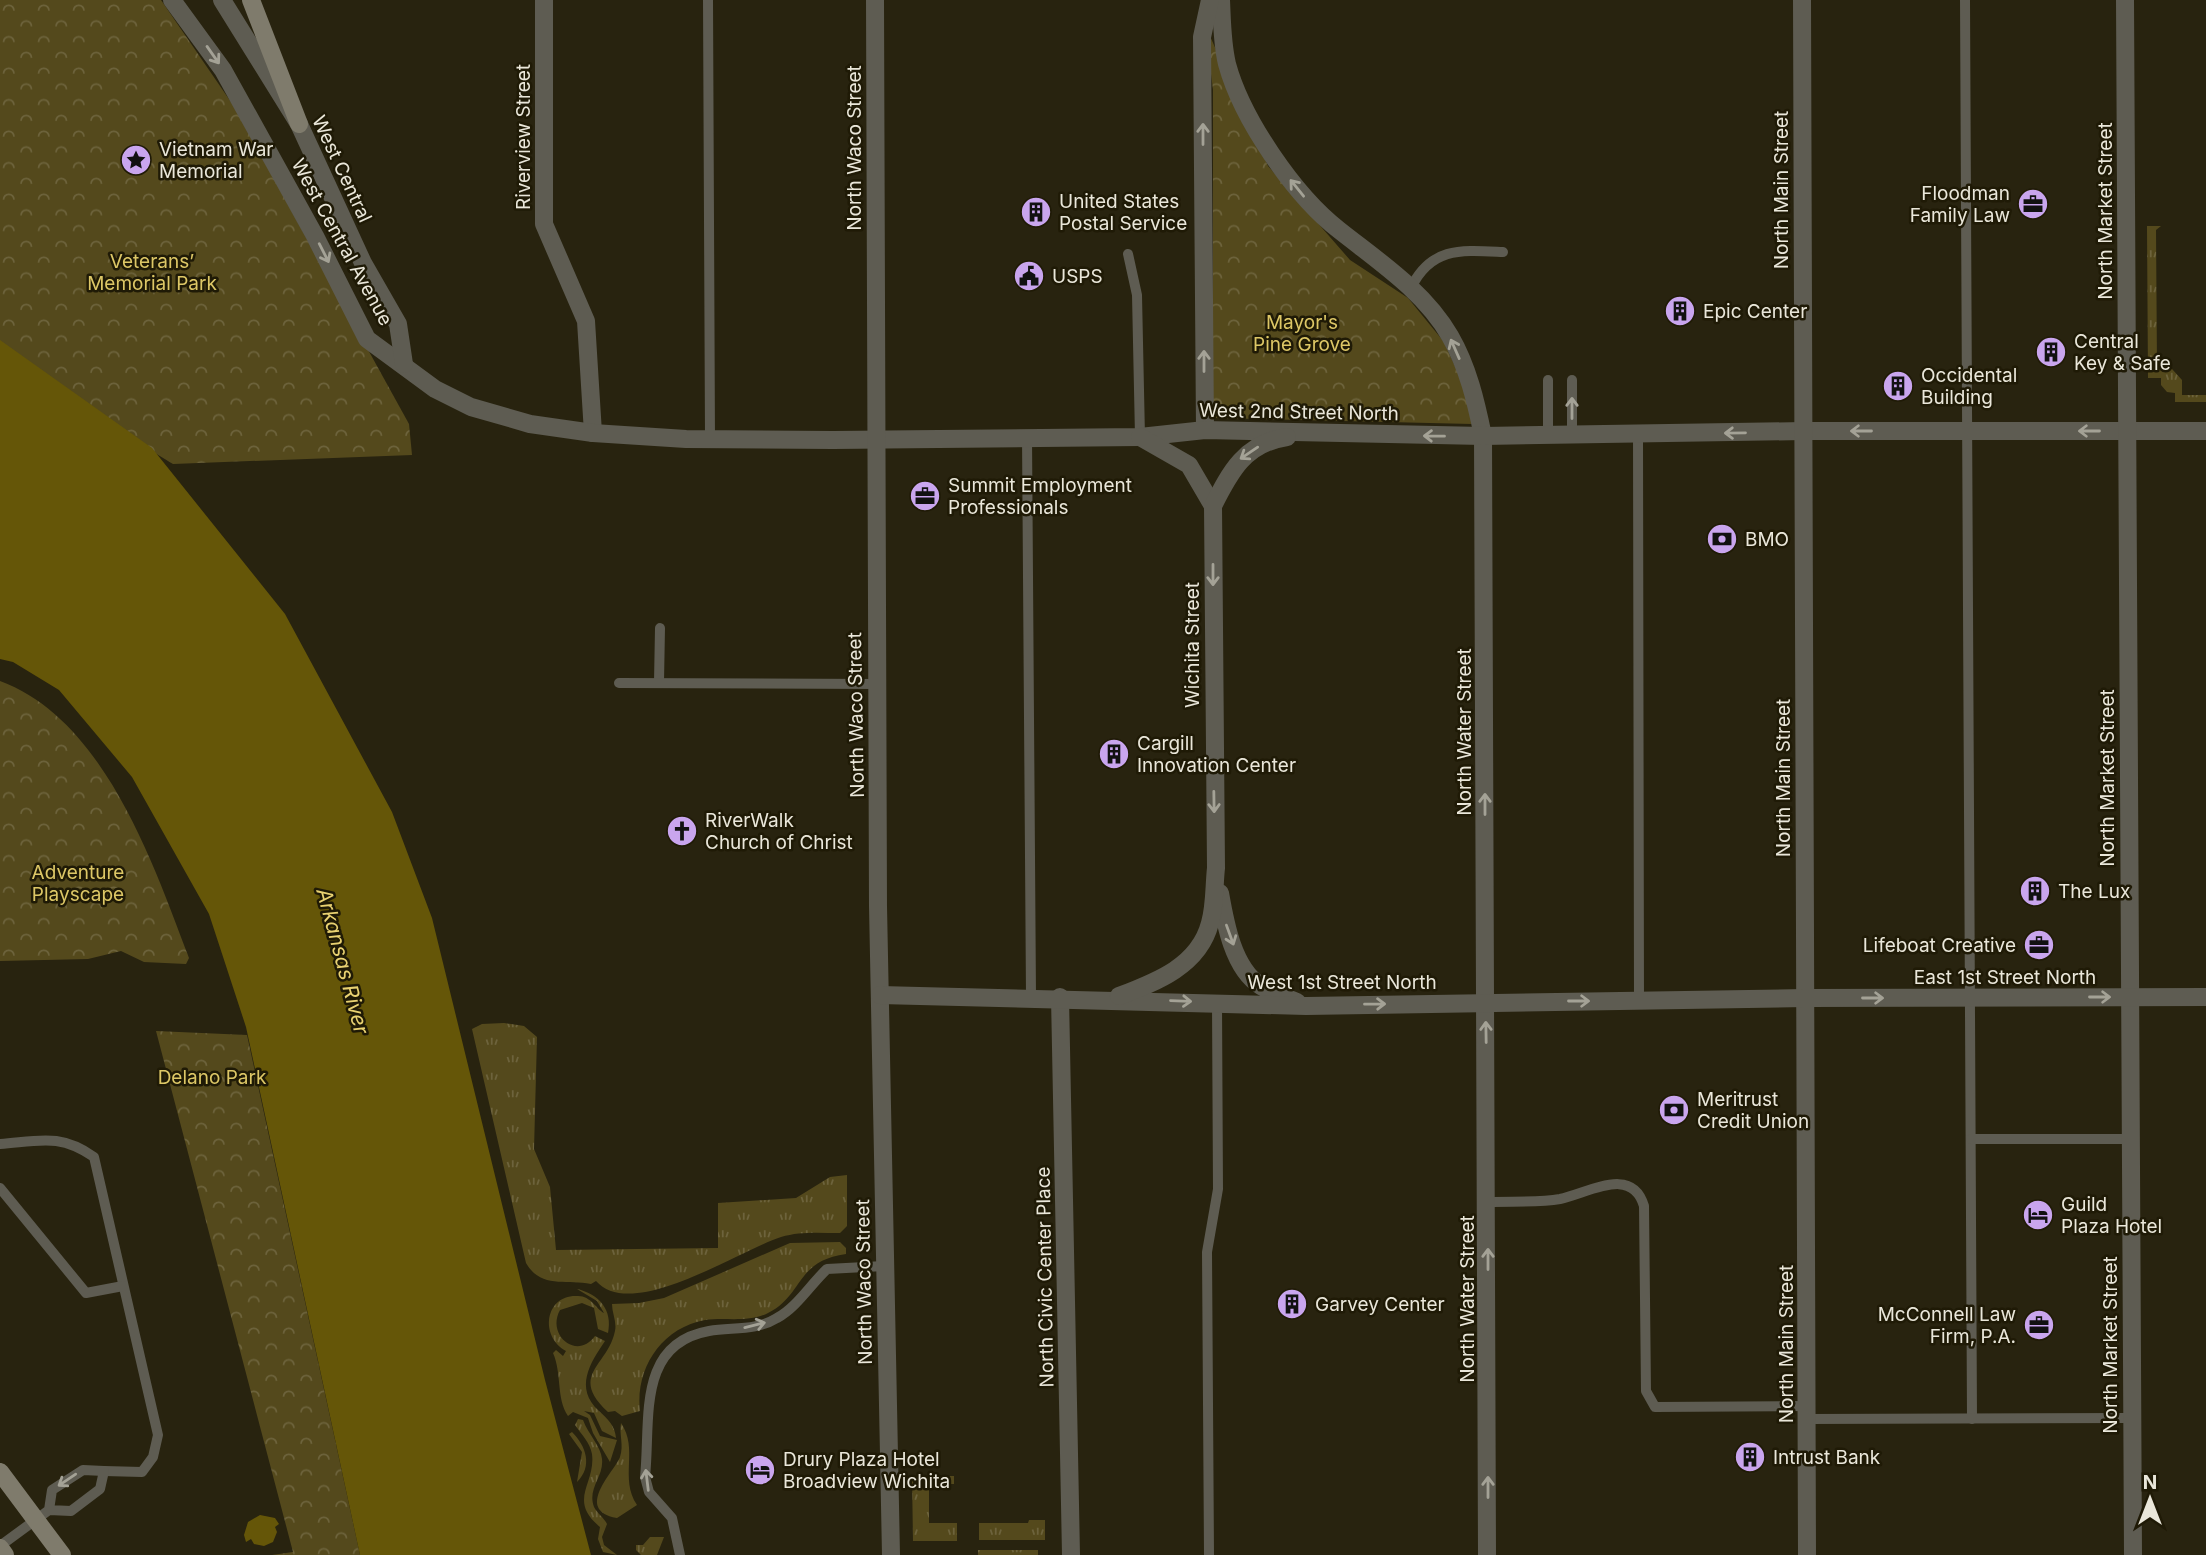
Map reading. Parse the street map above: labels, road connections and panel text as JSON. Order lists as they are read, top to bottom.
{
  "streets": {
    "street": [
      "Riverview Street",
      "North Waco Street",
      "West Central",
      "North Main Street",
      "North Market Street",
      "West Central Avenue",
      "West 2nd Street North",
      "Wichita Street",
      "North Water Street",
      "East 1st Street North",
      "West 1st Street North",
      "North Civic Center Place"
    ]
  },
  "crossings": [
    ["Riverview Street", "West Central Avenue"],
    ["North Waco Street", "West 2nd Street North"],
    ["North Waco Street", "West 1st Street North"],
    ["West Central", "West Central Avenue"],
    ["North Main Street", "West 2nd Street North"],
    ["North Main Street", "East 1st Street North"],
    ["North Main Street", "West 1st Street North"],
    ["North Market Street", "West 2nd Street North"],
    ["North Market Street", "East 1st Street North"],
    ["West Central Avenue", "West 2nd Street North"],
    ["West 2nd Street North", "North Water Street"],
    ["North Water Street", "West 1st Street North"],
    ["East 1st Street North", "West 1st Street North"],
    ["West 1st Street North", "North Civic Center Place"]
  ],
  "one_way": [
    "West Central Avenue",
    "West 2nd Street North",
    "Wichita Street",
    "North Water Street",
    "East 1st Street North",
    "West 1st Street North"
  ],
  "water": ["Arkansas River"],
  "parks": [
    "Veterans’ Memorial Park",
    "Mayor's Pine Grove",
    "Adventure Playscape",
    "Delano Park"
  ],
  "places": {
    "place": ["Vietnam War Memorial"],
    "office": [
      "Floodman Family Law",
      "Summit Employment Professionals",
      "Lifeboat Creative",
      "McConnell Law Firm, P.A."
    ],
    "building": [
      "United States Postal Service",
      "Epic Center",
      "Central Key & Safe",
      "Occidental Building",
      "Cargill Innovation Center",
      "The Lux",
      "Garvey Center",
      "Intrust Bank"
    ],
    "public building": ["USPS"],
    "bank": ["BMO", "Meritrust Credit Union"],
    "church": ["RiverWalk Church of Christ"],
    "hotel": ["Guild Plaza Hotel", "Drury Plaza Hotel Broadview Wichita"]
  },
  "north": "top"
}
